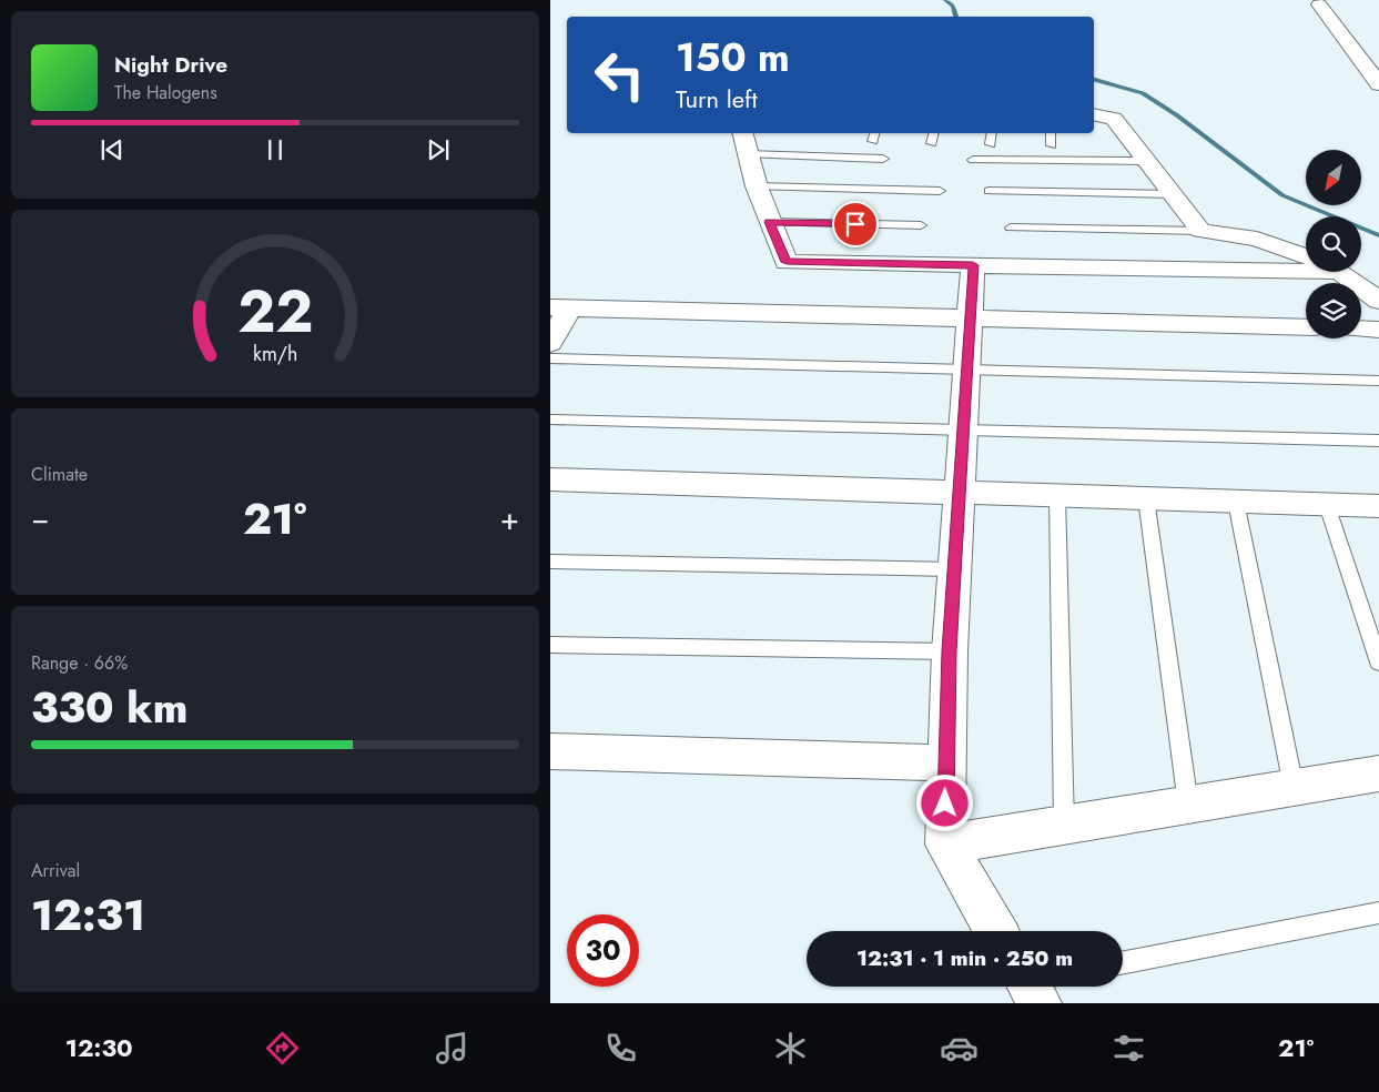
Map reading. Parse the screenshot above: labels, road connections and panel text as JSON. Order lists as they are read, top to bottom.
{
  "north": "bottom left",
  "page": {
    "turn": ["150 m", "Turn left"],
    "song": ["Night Drive", "The Halogens"],
    "tile": [
      "Climate",
      ["Range · 66%", "330 km"],
      ["Arrival", "12:31"]
    ],
    "heat": ["−", "21°", "+"],
    "limit": "30",
    "trip": "12:31 · 1 min · 250 m",
    "tabs": ["12:30", "21°"],
    "gauge": ["22", "km/h"]
  }
}
